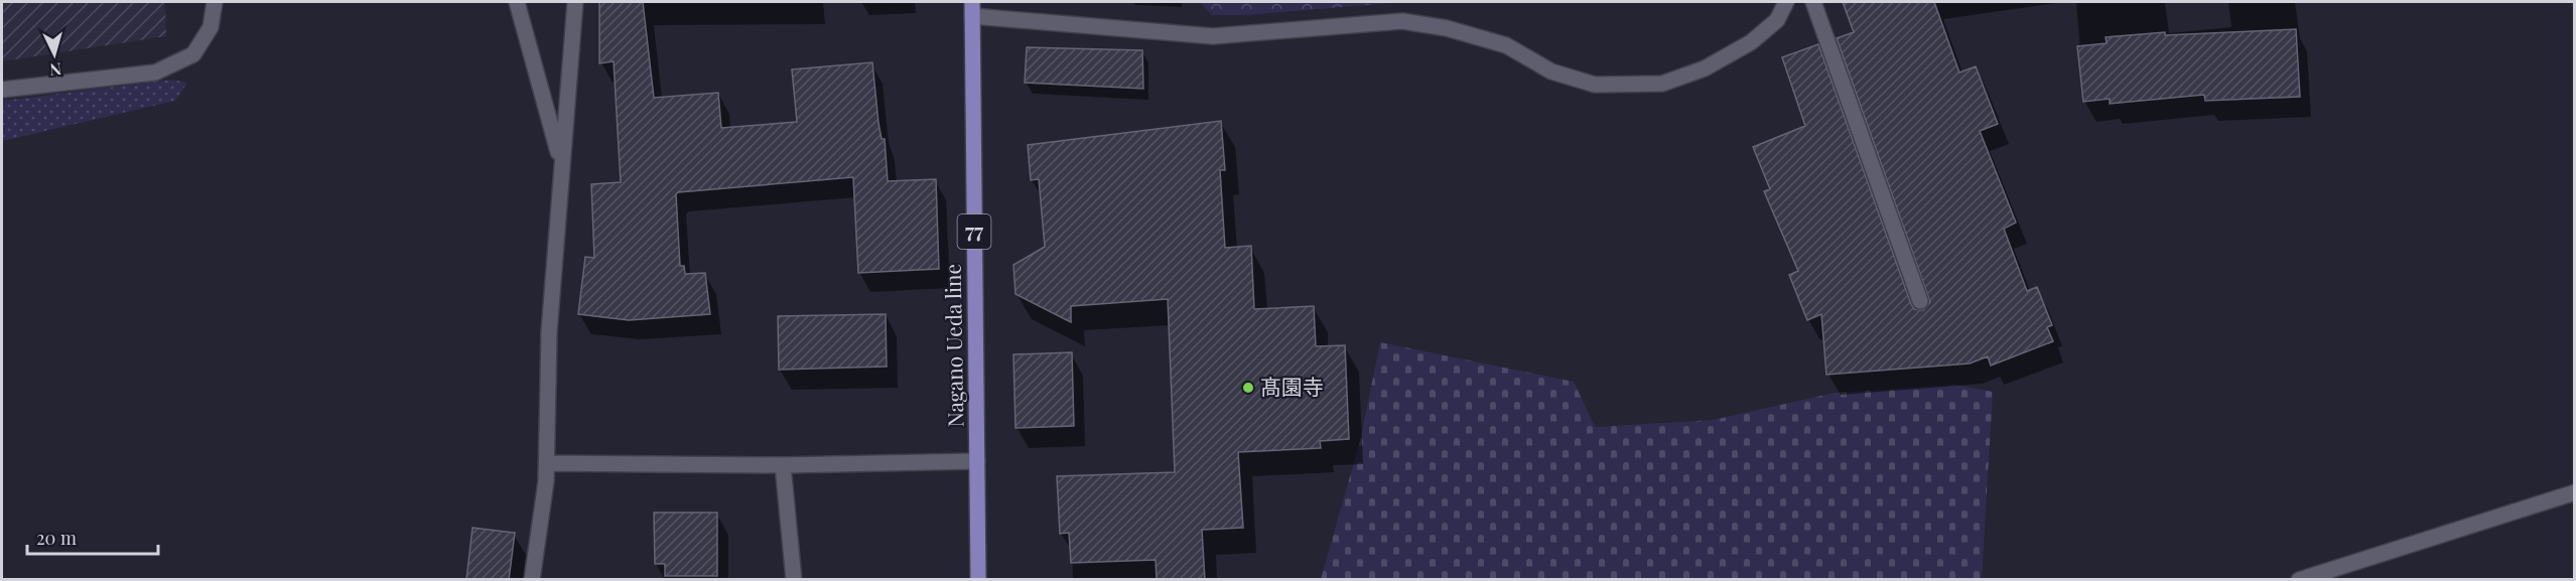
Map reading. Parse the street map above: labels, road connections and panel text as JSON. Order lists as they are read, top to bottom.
{
  "streets": {
    "main road": ["77", "Nagano Ueda line"]
  },
  "places": ["髙園寺"],
  "scale_bar": "20 m",
  "north": "bottom"
}
